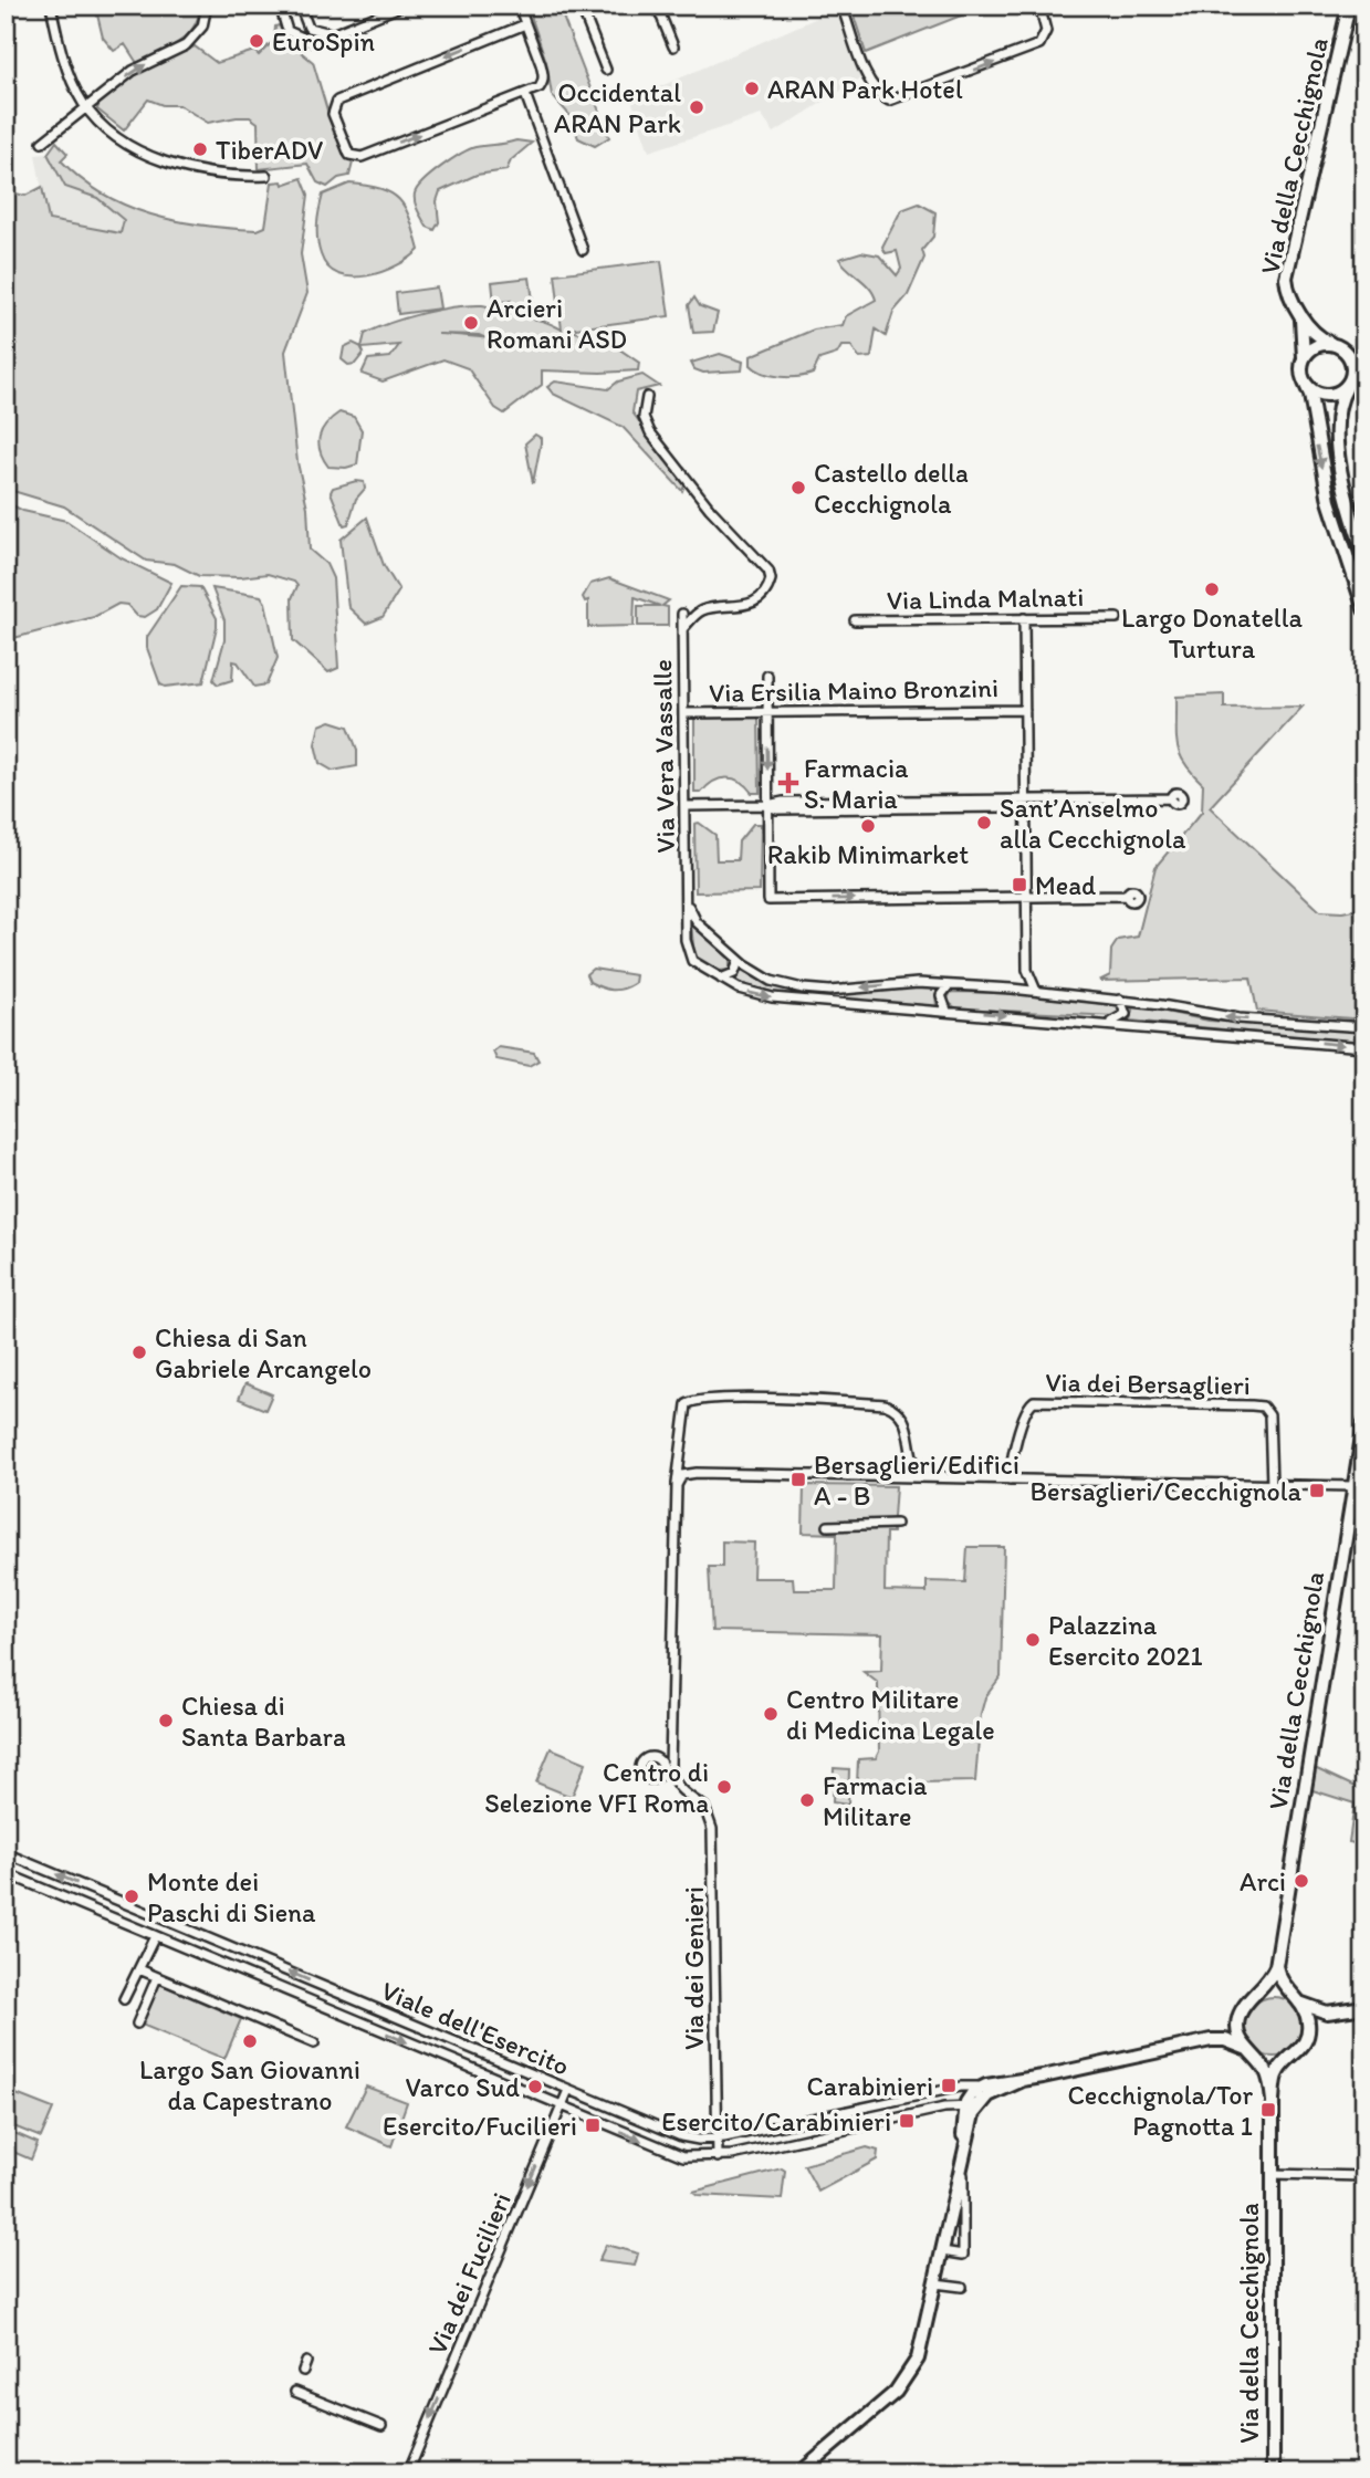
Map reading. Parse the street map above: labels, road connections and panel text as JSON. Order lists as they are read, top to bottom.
{
  "streets": {
    "street": [
      "Via della Cecchignola",
      "Via Linda Malnati",
      "Via Ersilia Maino Bronzini",
      "Via Vera Vassalle",
      "Via dei Bersaglieri",
      "Via dei Genieri",
      "Viale dell'Esercito",
      "Via dei Fucilieri"
    ]
  },
  "crossings": [
    ["Via Ersilia Maino Bronzini", "Via Vera Vassalle"],
    ["Via dei Genieri", "Viale dell'Esercito"],
    ["Viale dell'Esercito", "Via dei Fucilieri"]
  ],
  "one_way": ["Via dei Fucilieri"],
  "places": {
    "other": [
      "EuroSpin",
      "ARAN Park Hotel",
      "Occidental ARAN Park",
      "TiberADV",
      "Arcieri Romani ASD",
      "Castello della Cecchignola",
      "Largo Donatella Turtura",
      "Sant’Anselmo alla Cecchignola",
      "Rakib Minimarket",
      "Chiesa di San Gabriele Arcangelo",
      "Palazzina Esercito 2021",
      "Centro Militare di Medicina Legale",
      "Chiesa di Santa Barbara",
      "Centro di Selezione VFI Roma",
      "Farmacia Militare",
      "Arci",
      "Monte dei Paschi di Siena",
      "Largo San Giovanni da Capestrano",
      "Varco Sud"
    ],
    "health": ["Farmacia S. Maria"],
    "transit": [
      "Mead",
      "Bersaglieri/Edifici A - B",
      "Bersaglieri/Cecchignola",
      "Carabinieri",
      "Cecchignola/Tor Pagnotta 1",
      "Esercito/Carabinieri",
      "Esercito/Fucilieri"
    ]
  }
}
